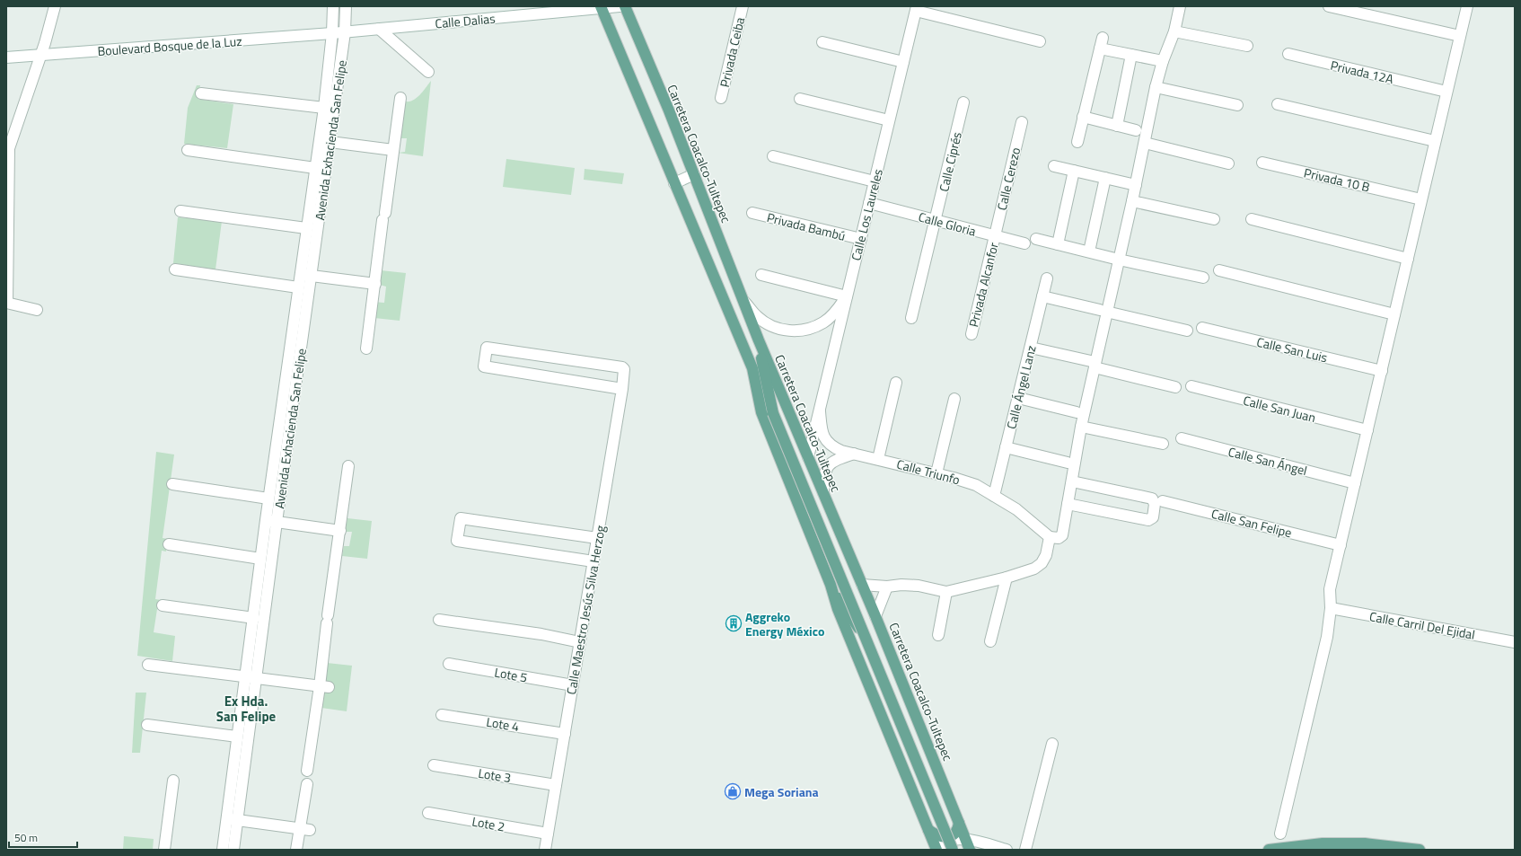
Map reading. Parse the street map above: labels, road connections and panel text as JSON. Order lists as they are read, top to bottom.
{
  "streets": {
    "main road": ["Carretera Coacalco-Tultepec"],
    "street": [
      "Calle Dalias",
      "Boulevard Bosque de la Luz",
      "Privada Ceiba",
      "Privada 12A",
      "Avenida Exhacienda San Felipe",
      "Calle Ciprés",
      "Calle Cerezo",
      "Privada 10 B",
      "Calle Los Laureles",
      "Calle Gloria",
      "Privada Bambú",
      "Privada Alcanfor",
      "Calle San Luis",
      "Calle Ángel Lanz",
      "Calle San Juan",
      "Calle San Ángel",
      "Calle Triunfo",
      "Calle San Felipe",
      "Calle Maestro Jesús Silva Herzog",
      "Calle Carril Del Ejidal",
      "Lote 5",
      "Lote 4",
      "Lote 3",
      "Lote 2"
    ]
  },
  "crossings": [
    ["Calle Dalias", "Boulevard Bosque de la Luz"],
    ["Calle Dalias", "Avenida Exhacienda San Felipe"],
    ["Boulevard Bosque de la Luz", "Avenida Exhacienda San Felipe"],
    ["Carretera Coacalco-Tultepec", "Calle Los Laureles"],
    ["Carretera Coacalco-Tultepec", "Calle Triunfo"],
    ["Calle Ciprés", "Calle Gloria"],
    ["Calle Cerezo", "Calle Gloria"],
    ["Calle Cerezo", "Privada Alcanfor"],
    ["Calle Los Laureles", "Calle Gloria"],
    ["Calle Los Laureles", "Privada Bambú"],
    ["Calle Los Laureles", "Calle Triunfo"],
    ["Calle Gloria", "Privada Alcanfor"],
    ["Calle Ángel Lanz", "Calle Triunfo"],
    ["Calle Maestro Jesús Silva Herzog", "Lote 5"],
    ["Calle Maestro Jesús Silva Herzog", "Lote 4"],
    ["Calle Maestro Jesús Silva Herzog", "Lote 3"],
    ["Calle Maestro Jesús Silva Herzog", "Lote 2"]
  ],
  "districts": ["Ex Hda. San Felipe"],
  "places": {
    "building": ["Aggreko Energy México"],
    "shop": ["Mega Soriana"]
  },
  "scale_bar": "50 m"
}
